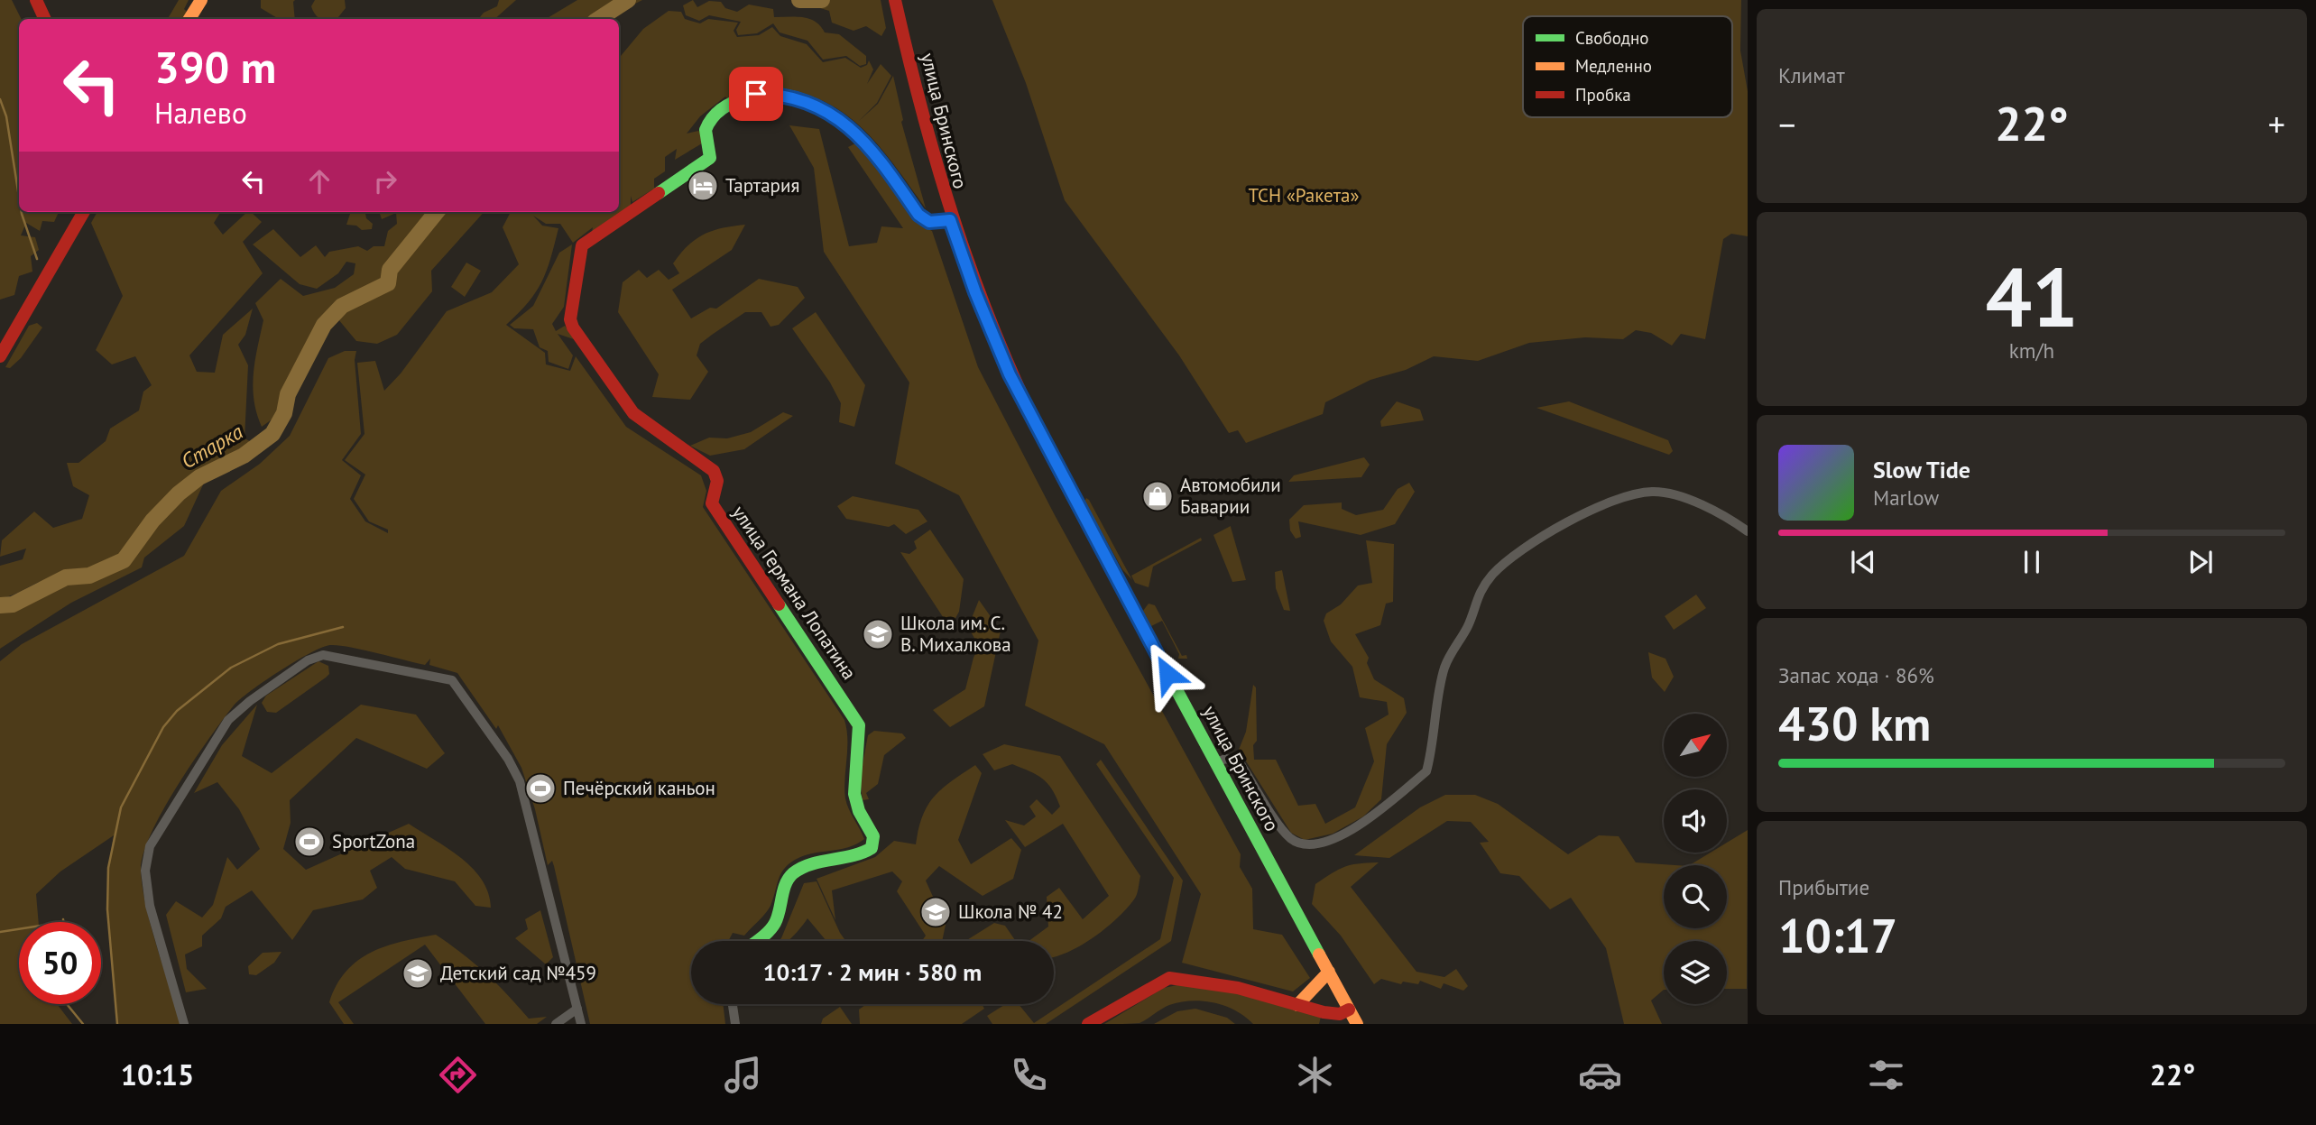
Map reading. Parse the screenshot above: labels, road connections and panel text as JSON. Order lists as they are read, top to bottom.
{
  "streets": {
    "street": ["улица Бринского", "улица Германа Лопатина"]
  },
  "crossings": [
    ["улица Бринского", "улица Германа Лопатина"]
  ],
  "water": ["Старка"],
  "parks": ["ТСН «Ракета»"],
  "places": {
    "hotel": ["Тартария"],
    "shop": ["Автомобили Баварии"],
    "school or university": ["Школа им. С. В. Михалкова", "Школа № 42", "Детский сад №459"],
    "sports": ["Печёрский каньон", "SportZona"]
  },
  "legend": ["Свободно", "Медленно", "Пробка"],
  "north": "top right",
  "page": {
    "tile": [
      "Климат",
      ["41", "km/h"],
      ["Запас хода · 86%", "430 km"],
      ["Прибытие", "10:17"]
    ],
    "turn": ["390 m", "Налево"],
    "heat": ["−", "22°", "+"],
    "song": ["Slow Tide", "Marlow"],
    "limit": "50",
    "trip": "10:17 · 2 мин · 580 m",
    "tabs": ["10:15", "22°"]
  }
}
